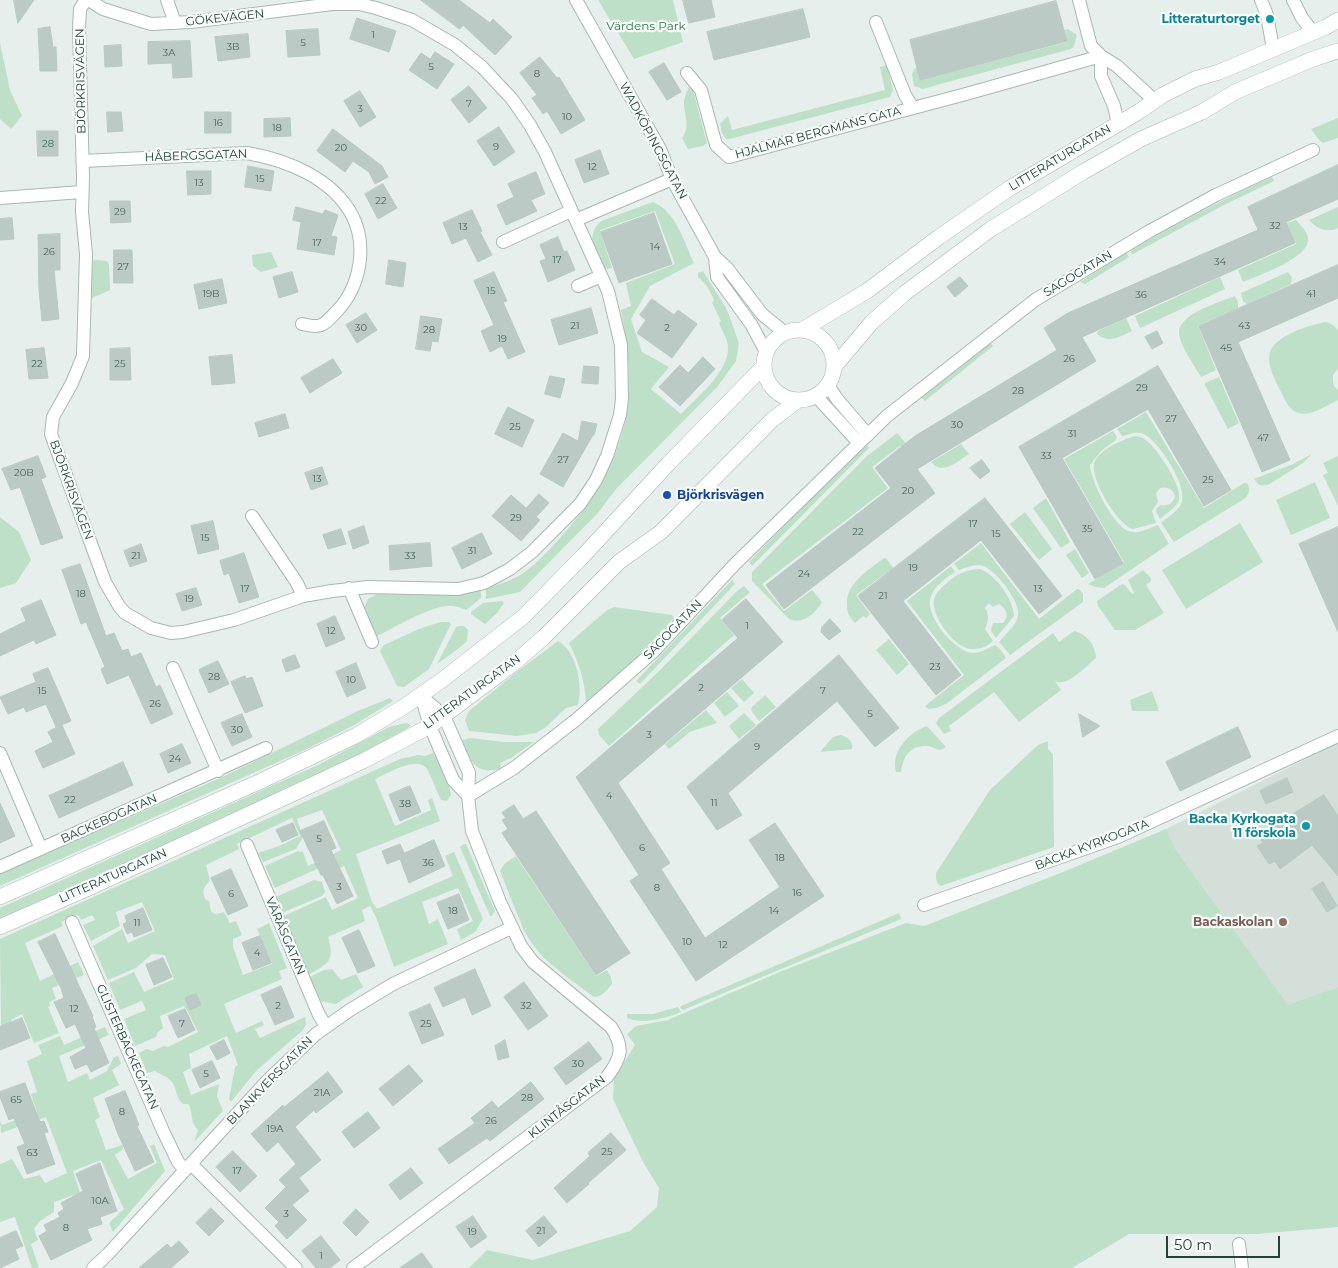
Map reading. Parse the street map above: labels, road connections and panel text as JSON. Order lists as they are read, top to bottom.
{
  "streets": {
    "street": [
      "GÖKEVÄGEN",
      "BJÖRKRISVÄGEN",
      "HJALMAR BERGMANS GATA",
      "WADKÖPINGSGATAN",
      "HÅBERGSGATAN",
      "LITTERATURGATAN",
      "SAGOGATAN",
      "BACKEBOGATAN",
      "BACKA KYRKOGATA",
      "VÄRÅSGATAN",
      "GLISTERBACKEGATAN",
      "BLANKVERSGATAN",
      "KLINTÅSGATAN"
    ]
  },
  "crossings": [
    ["GÖKEVÄGEN", "BJÖRKRISVÄGEN"],
    ["BJÖRKRISVÄGEN", "HÅBERGSGATAN"],
    ["WADKÖPINGSGATAN", "LITTERATURGATAN"],
    ["LITTERATURGATAN", "KLINTÅSGATAN"],
    ["SAGOGATAN", "KLINTÅSGATAN"],
    ["VÄRÅSGATAN", "BLANKVERSGATAN"],
    ["GLISTERBACKEGATAN", "BLANKVERSGATAN"],
    ["BLANKVERSGATAN", "KLINTÅSGATAN"]
  ],
  "parks": ["Värdens Park"],
  "places": [
    "Litteraturtorget",
    "Björkrisvägen",
    "Backa Kyrkogata 11 förskola",
    "Backaskolan"
  ],
  "house_numbers": [
    "1",
    "5",
    "3B",
    "3A",
    "5",
    "8",
    "7",
    "3",
    "10",
    "16",
    "18",
    "28",
    "9",
    "20",
    "12",
    "15",
    "13",
    "22",
    "29",
    "32",
    "13",
    "17",
    "14",
    "26",
    "17",
    "34",
    "27",
    "15",
    "19B",
    "41",
    "36",
    "21",
    "43",
    "30",
    "2",
    "28",
    "19",
    "45",
    "26",
    "22",
    "25",
    "29",
    "28",
    "27",
    "30",
    "25",
    "31",
    "47",
    "33",
    "27",
    "20B",
    "13",
    "25",
    "20",
    "29",
    "17",
    "35",
    "22",
    "15",
    "15",
    "31",
    "21",
    "33",
    "19",
    "24",
    "17",
    "13",
    "18",
    "21",
    "19",
    "1",
    "12",
    "23",
    "28",
    "10",
    "2",
    "15",
    "7",
    "26",
    "5",
    "30",
    "3",
    "9",
    "24",
    "4",
    "22",
    "11",
    "38",
    "5",
    "6",
    "18",
    "36",
    "3",
    "8",
    "16",
    "6",
    "18",
    "14",
    "11",
    "10",
    "12",
    "4",
    "2",
    "32",
    "12",
    "7",
    "25",
    "30",
    "5",
    "21A",
    "28",
    "65",
    "8",
    "26",
    "19A",
    "25",
    "63",
    "17",
    "10A",
    "3",
    "8",
    "21",
    "19",
    "1"
  ],
  "scale_bar": "50 m"
}
